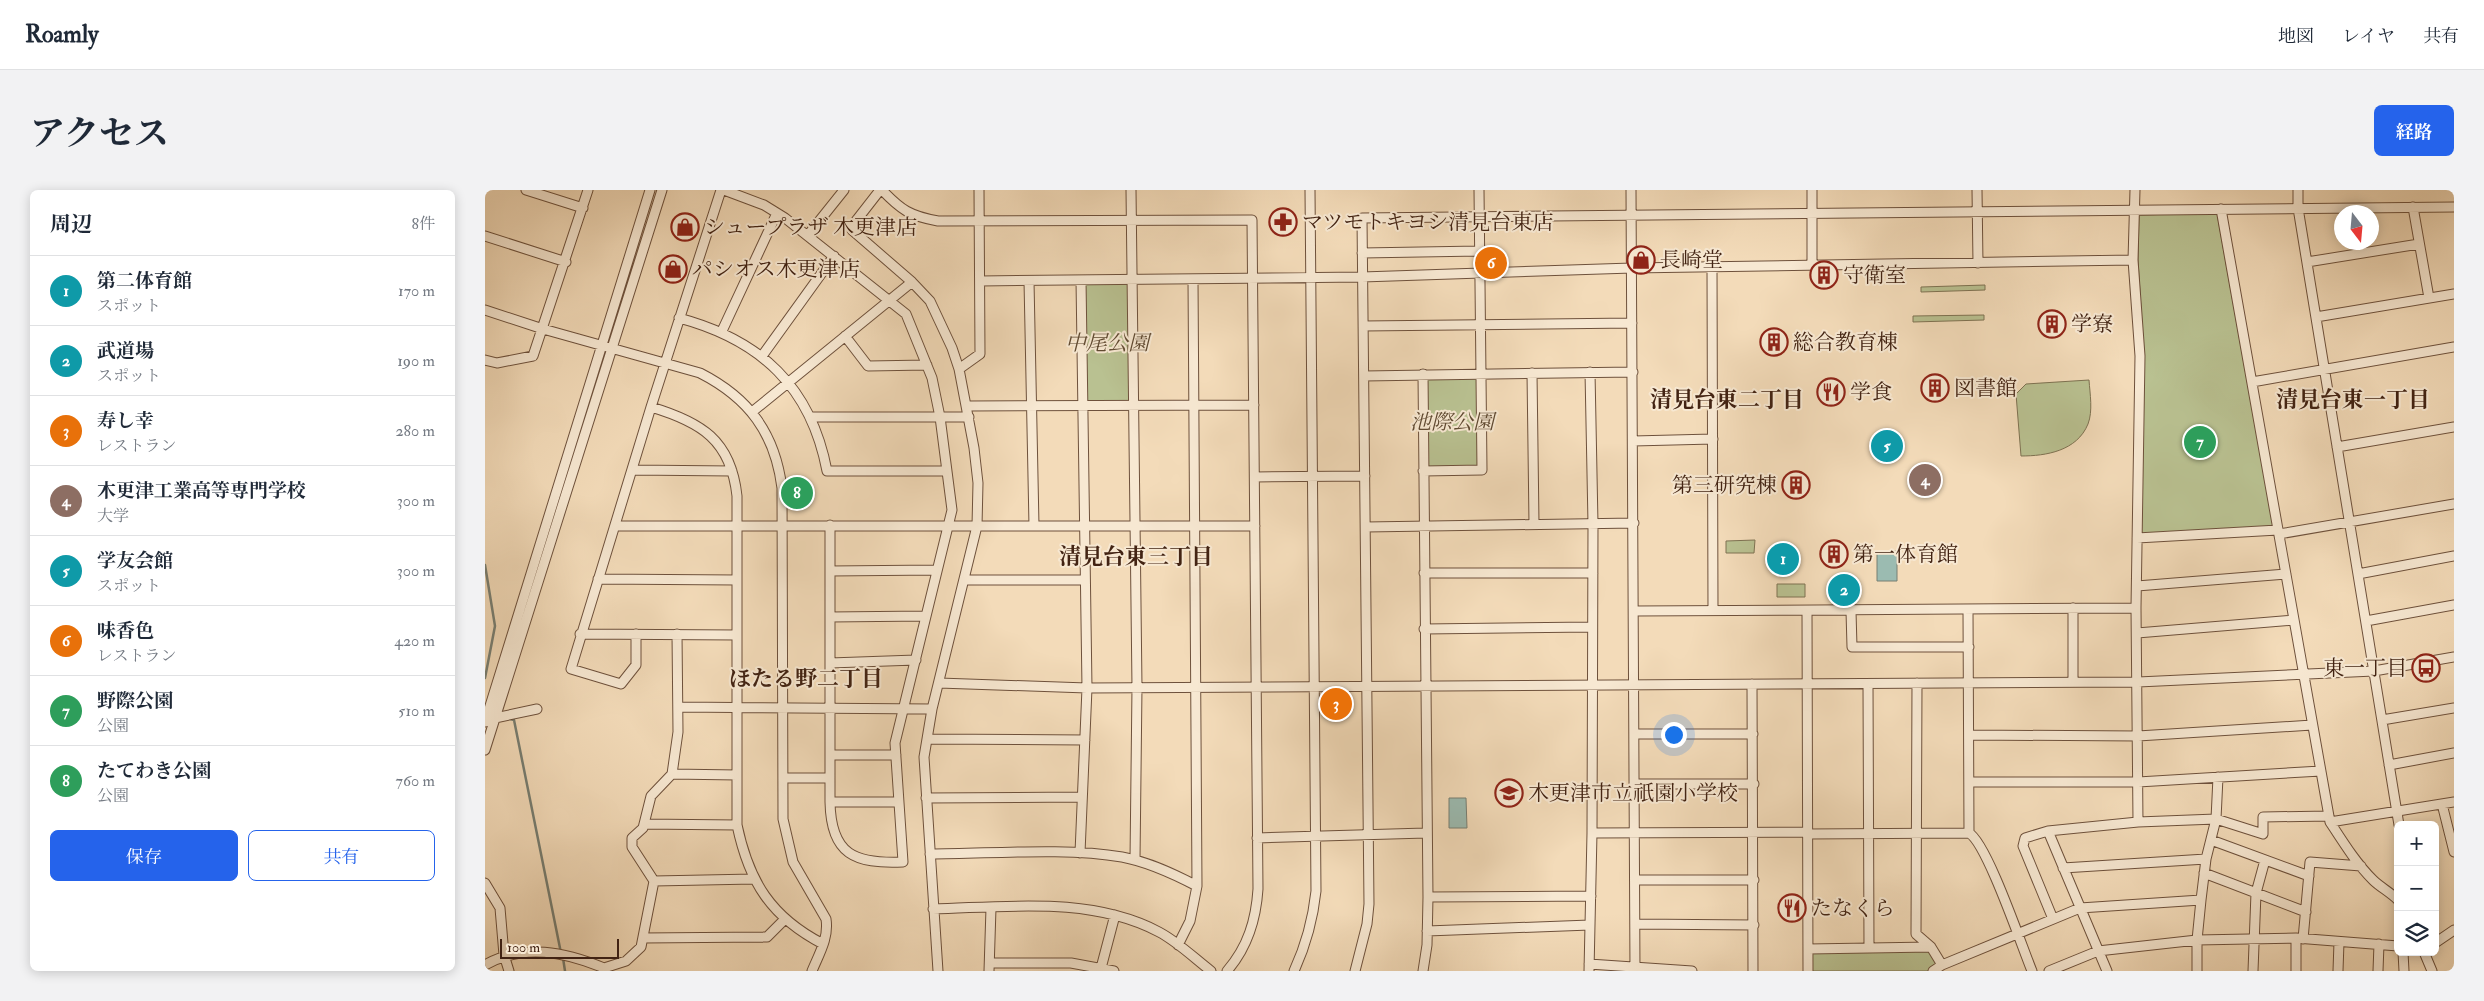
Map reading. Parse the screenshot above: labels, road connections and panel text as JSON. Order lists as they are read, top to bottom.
{
  "districts": [
    "清見台東二丁目",
    "清見台東一丁目",
    "清見台東三丁目",
    "ほたる野二丁目"
  ],
  "parks": ["中尾公園", "池際公園"],
  "places": {
    "pharmacy": ["マツモトキヨシ清見台東店"],
    "shop": ["シュープラザ 木更津店", "長崎堂", "パシオス木更津店"],
    "building": [
      "守衛室",
      "学寮",
      "総合教育棟",
      "図書館",
      "第三研究棟",
      "第一体育館"
    ],
    "restaurant": ["学食", "たなくら"],
    "bus stop": ["東一丁目"],
    "school or university": ["木更津市立祇園小学校"]
  },
  "scale_bar": "100 m",
  "north": "bottom",
  "page": {
    "header": "Roamly",
    "nav": ["地図", "レイヤ", "共有"],
    "title": "アクセス",
    "buttons": [
      "経路",
      ["保存", "共有"]
    ],
    "heading": ["周辺", "8件"],
    "pins": [
      "6",
      "7",
      "5",
      "4",
      "8",
      "1",
      "2",
      "3"
    ],
    "list": [
      {
        "mark": "1",
        "name": "第二体育館",
        "note": "スポット",
        "value": "170 m"
      },
      {
        "mark": "2",
        "name": "武道場",
        "note": "スポット",
        "value": "190 m"
      },
      {
        "mark": "3",
        "name": "寿し幸",
        "note": "レストラン",
        "value": "280 m"
      },
      {
        "mark": "4",
        "name": "木更津工業高等専門学校",
        "note": "大学",
        "value": "300 m"
      },
      {
        "mark": "5",
        "name": "学友会館",
        "note": "スポット",
        "value": "300 m"
      },
      {
        "mark": "6",
        "name": "味香色",
        "note": "レストラン",
        "value": "420 m"
      },
      {
        "mark": "7",
        "name": "野際公園",
        "note": "公園",
        "value": "510 m"
      },
      {
        "mark": "8",
        "name": "たてわき公園",
        "note": "公園",
        "value": "760 m"
      }
    ],
    "map_buttons": ["+", "−"],
    "scale": "100 m"
  }
}
